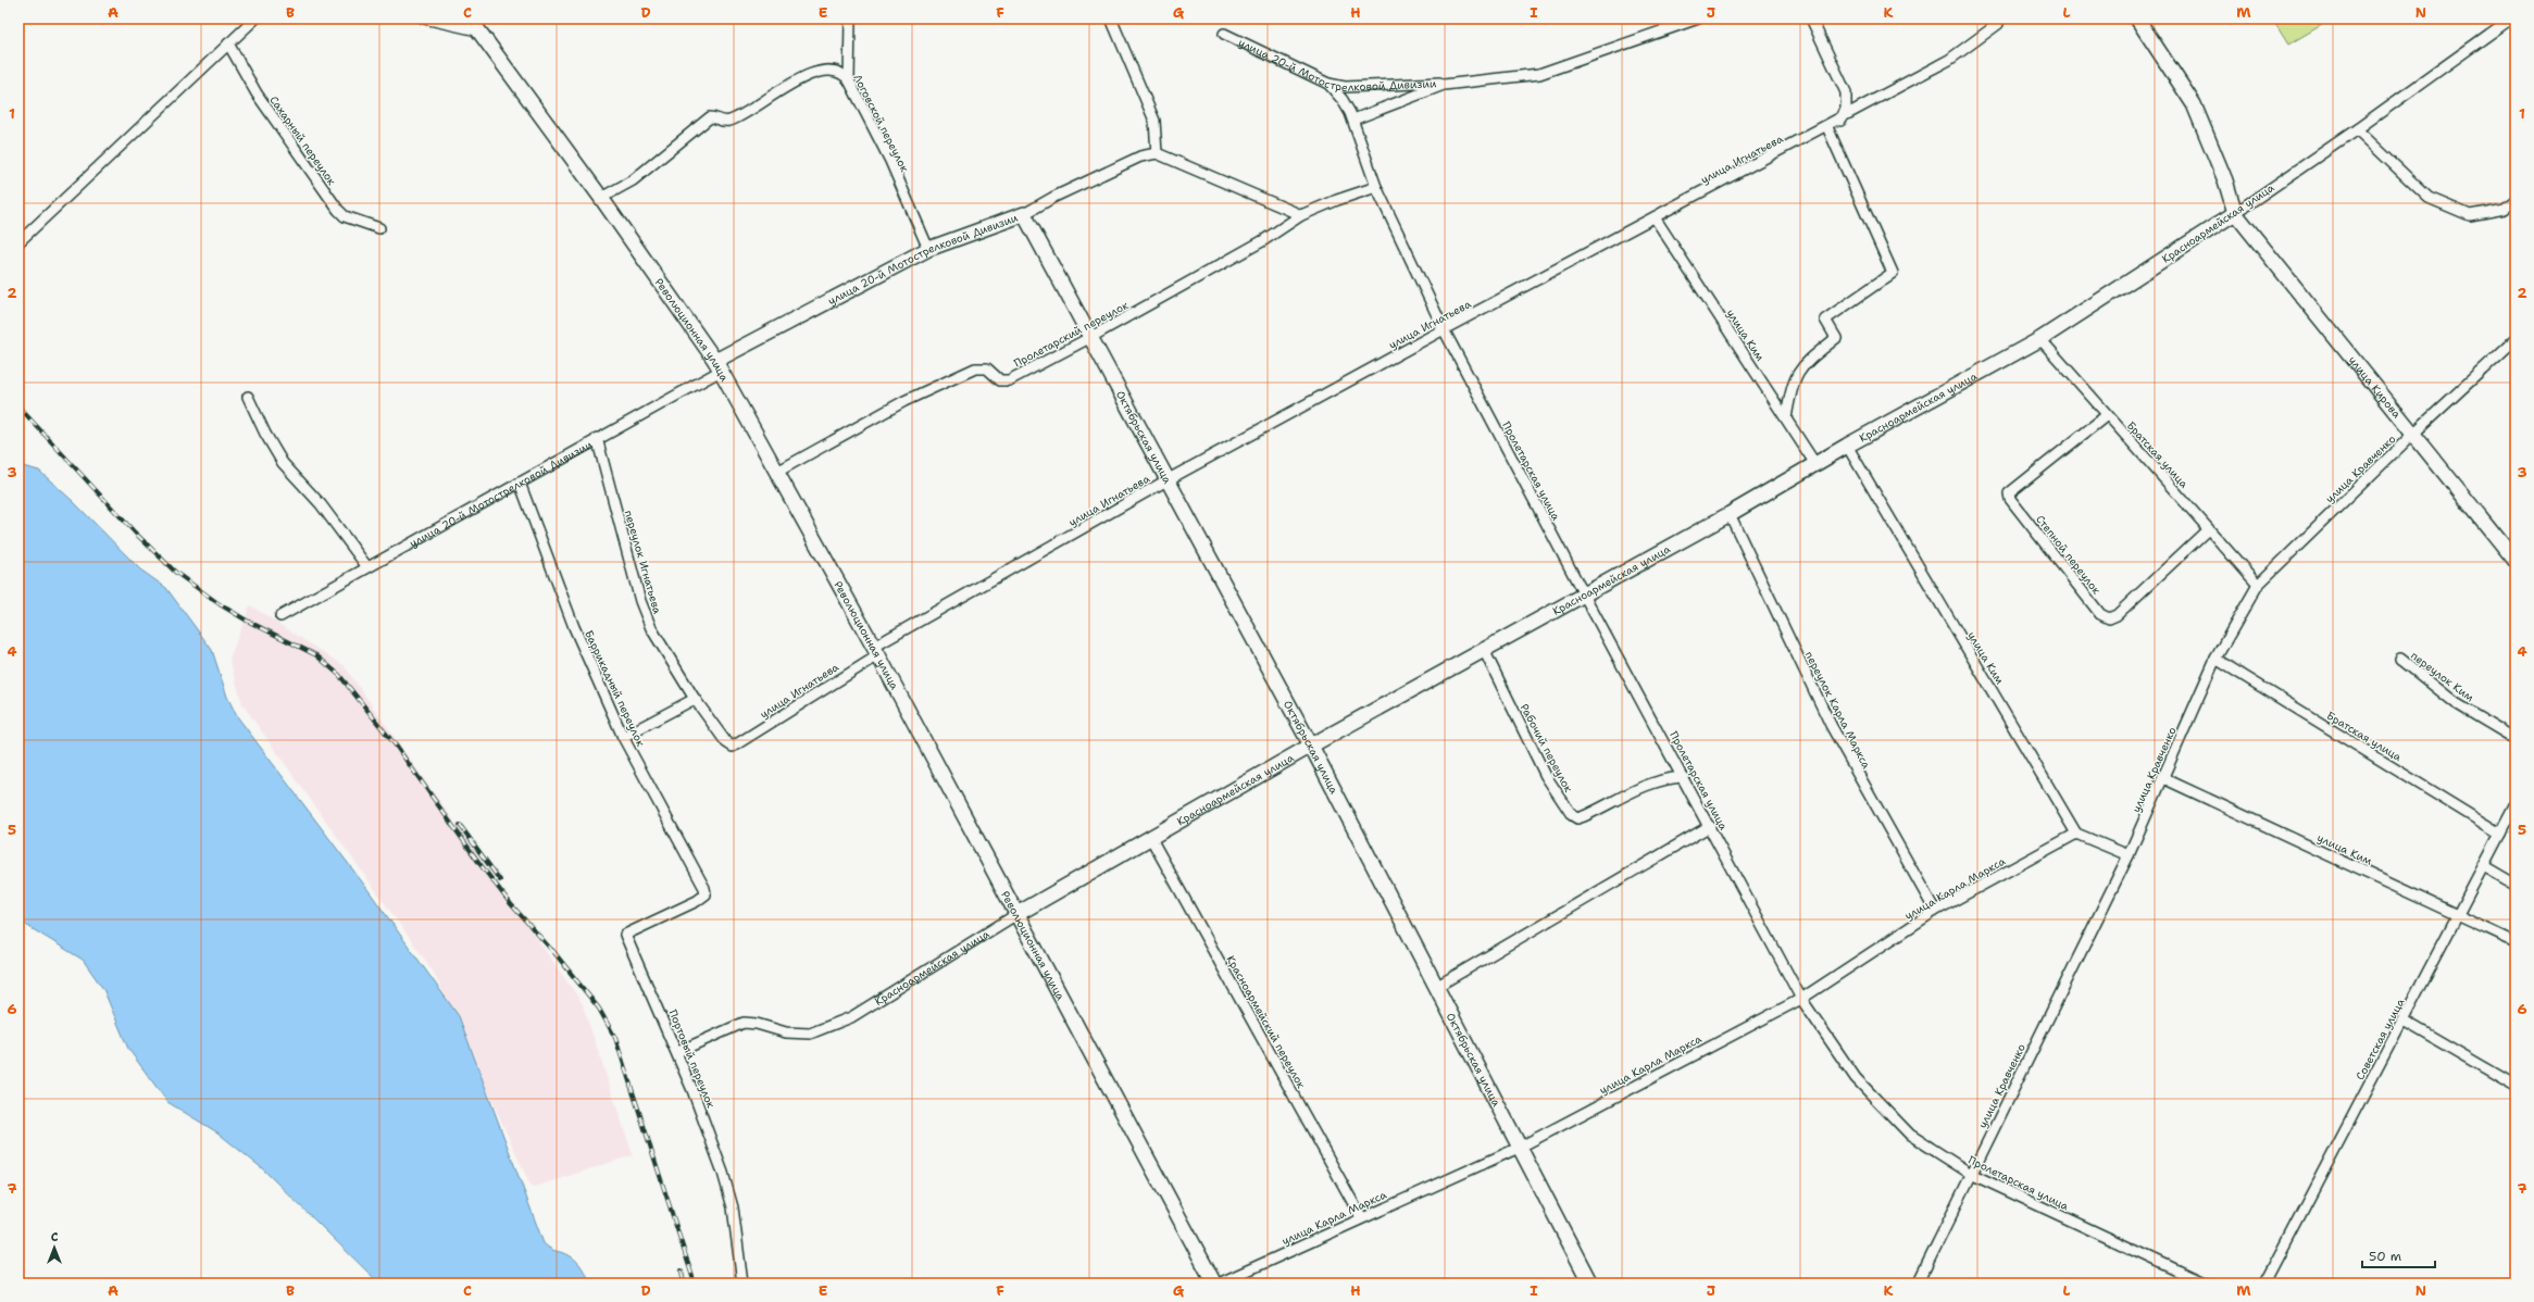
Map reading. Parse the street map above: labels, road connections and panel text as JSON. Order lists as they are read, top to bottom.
{
  "streets": {
    "street": [
      "улица 20-й Мотострелковой Дивизии",
      "Логовской переулок",
      "Сахарный переулок",
      "улица Игнатьева",
      "Красноармейская улица",
      "Революционная улица",
      "Пролетарский переулок",
      "улица Ким",
      "улица Кирова",
      "Октябрьская улица",
      "Братская улица",
      "улица Кравченко",
      "Пролетарская улица",
      "Степной переулок",
      "переулок Игнатьева",
      "переулок Ким",
      "Баррикадный переулок",
      "переулок Карла Маркса",
      "Рабочий переулок",
      "улица Карла Маркса",
      "Красноармейский переулок",
      "Советская улица",
      "Портовый переулок"
    ]
  },
  "crossings": [
    ["улица 20-й Мотострелковой Дивизии", "Логовской переулок"],
    ["улица 20-й Мотострелковой Дивизии", "Революционная улица"],
    ["улица 20-й Мотострелковой Дивизии", "Октябрьская улица"],
    ["улица 20-й Мотострелковой Дивизии", "Пролетарская улица"],
    ["улица 20-й Мотострелковой Дивизии", "переулок Игнатьева"],
    ["улица 20-й Мотострелковой Дивизии", "Баррикадный переулок"],
    ["Логовской переулок", "Революционная улица"],
    ["улица Игнатьева", "Революционная улица"],
    ["улица Игнатьева", "улица Ким"],
    ["улица Игнатьева", "Октябрьская улица"],
    ["улица Игнатьева", "Пролетарская улица"],
    ["улица Игнатьева", "переулок Игнатьева"],
    ["Красноармейская улица", "Революционная улица"],
    ["Красноармейская улица", "улица Ким"],
    ["Красноармейская улица", "улица Кирова"],
    ["Красноармейская улица", "Октябрьская улица"],
    ["Красноармейская улица", "Братская улица"],
    ["Красноармейская улица", "Пролетарская улица"],
    ["Красноармейская улица", "переулок Карла Маркса"],
    ["Красноармейская улица", "Рабочий переулок"],
    ["Красноармейская улица", "Красноармейский переулок"],
    ["Красноармейская улица", "Портовый переулок"],
    ["Революционная улица", "Пролетарский переулок"],
    ["Пролетарский переулок", "Октябрьская улица"],
    ["Пролетарский переулок", "Пролетарская улица"],
    ["улица Ким", "улица Кравченко"],
    ["улица Ким", "улица Карла Маркса"],
    ["улица Ким", "Советская улица"],
    ["улица Кирова", "улица Кравченко"],
    ["Октябрьская улица", "улица Карла Маркса"],
    ["Братская улица", "улица Кравченко"],
    ["Братская улица", "Степной переулок"],
    ["Братская улица", "Советская улица"],
    ["улица Кравченко", "Пролетарская улица"],
    ["Пролетарская улица", "Рабочий переулок"],
    ["Пролетарская улица", "улица Карла Маркса"],
    ["Баррикадный переулок", "Портовый переулок"],
    ["переулок Карла Маркса", "улица Карла Маркса"],
    ["улица Карла Маркса", "Красноармейский переулок"]
  ],
  "scale_bar": "50 m",
  "north": "top",
  "grid": {
    "columns": [
      "A",
      "B",
      "C",
      "D",
      "E",
      "F",
      "G",
      "H",
      "I",
      "J",
      "K",
      "L",
      "M",
      "N"
    ],
    "rows": [
      "1",
      "2",
      "3",
      "4",
      "5",
      "6",
      "7"
    ]
  }
}
